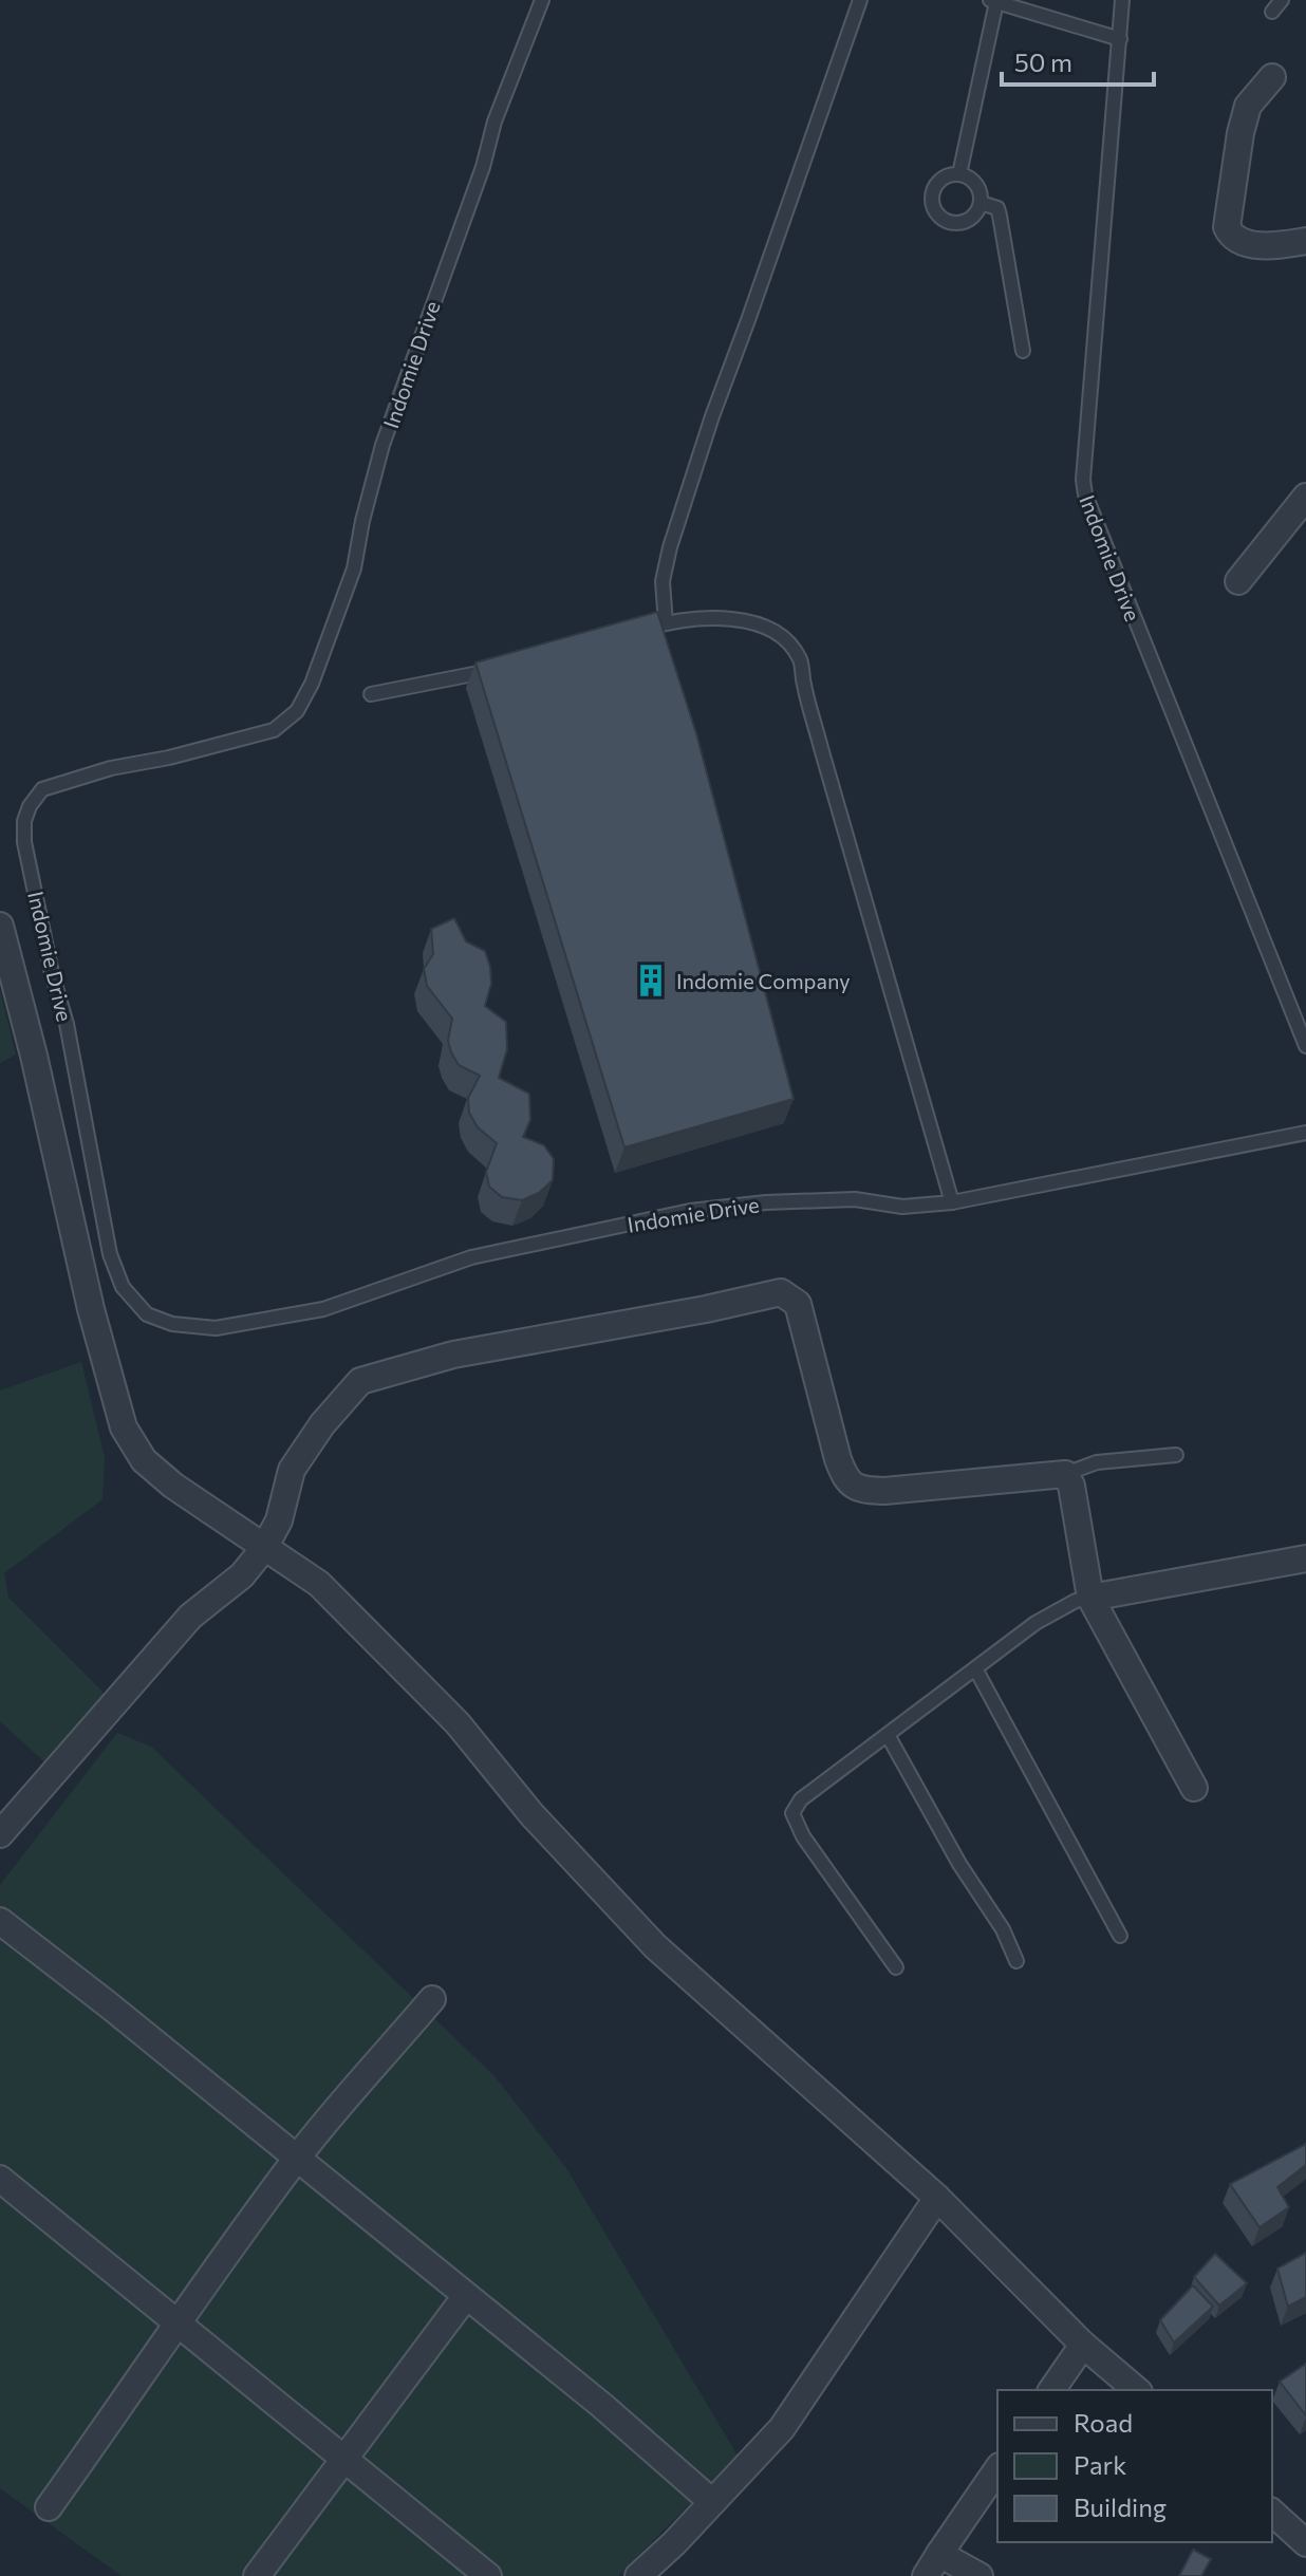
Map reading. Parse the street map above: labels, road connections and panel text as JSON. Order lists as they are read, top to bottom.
{
  "streets": {
    "lane": ["Indomie Drive"]
  },
  "places": {
    "building": ["Indomie Company"]
  },
  "legend": ["Road", "Park", "Building"],
  "scale_bar": "50 m"
}
